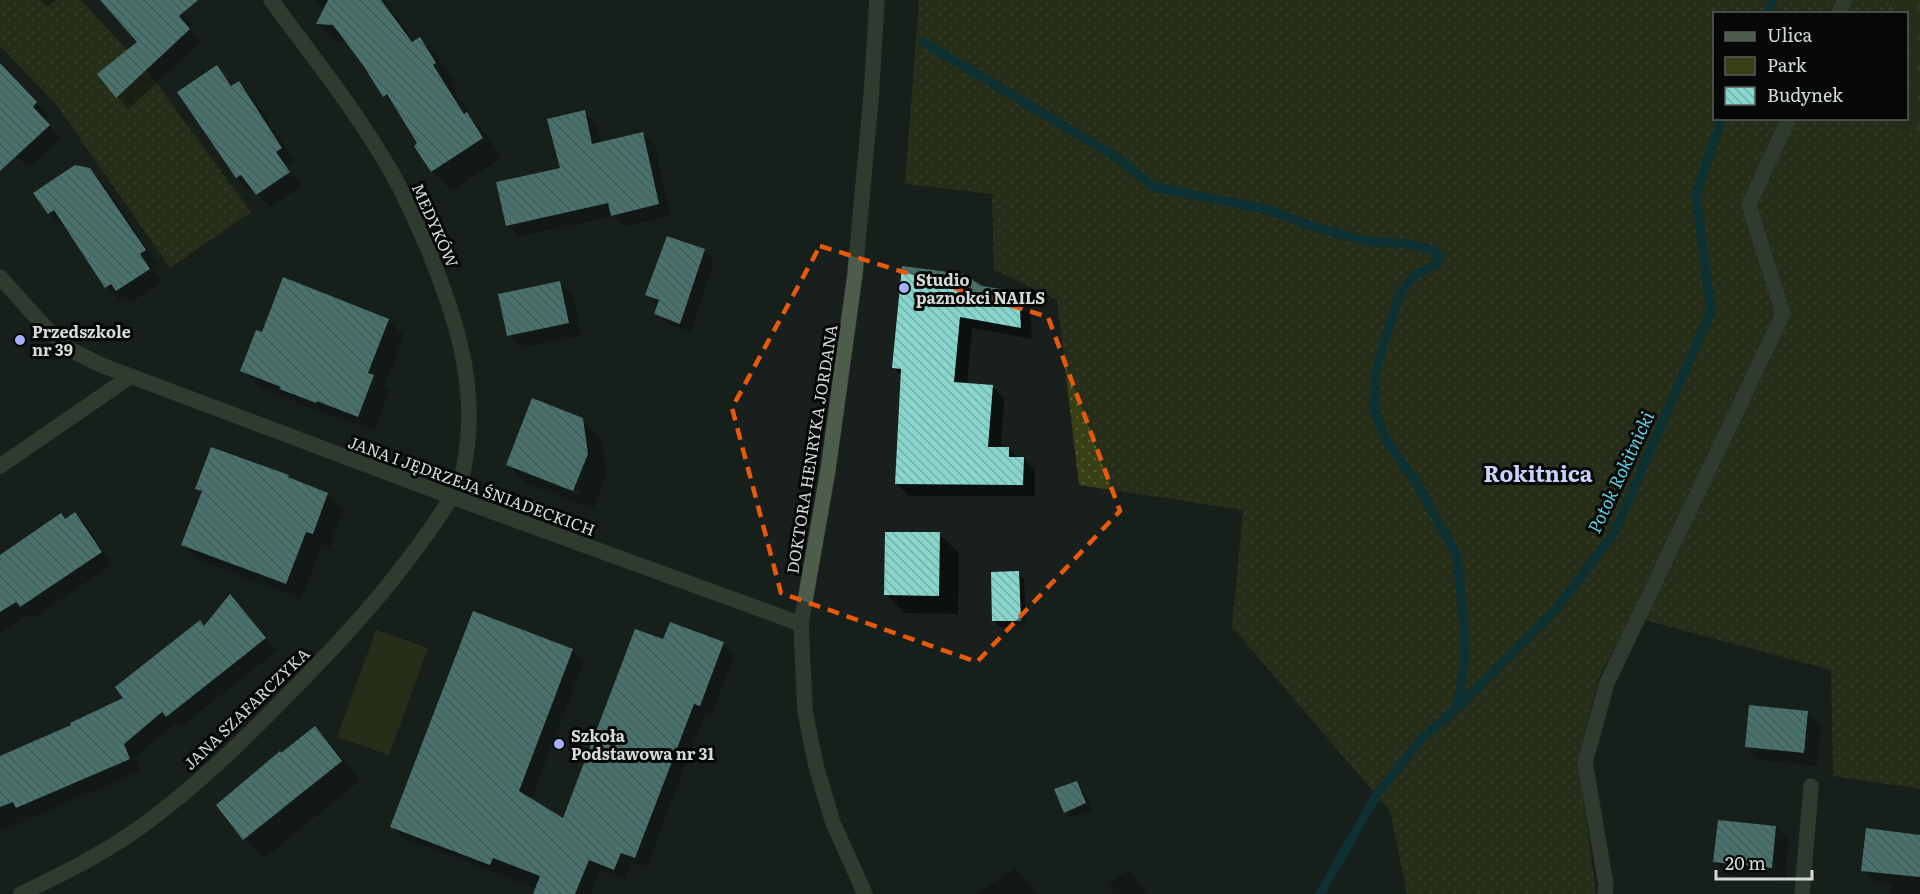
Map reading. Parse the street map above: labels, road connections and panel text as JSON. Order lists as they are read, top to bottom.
{
  "streets": {
    "street": [
      "MEDYKÓW",
      "DOKTORA HENRYKA JORDANA",
      "JANA I JĘDRZEJA ŚNIADECKICH",
      "JANA SZAFARCZYKA"
    ]
  },
  "crossings": [
    ["MEDYKÓW", "JANA I JĘDRZEJA ŚNIADECKICH"],
    ["MEDYKÓW", "JANA SZAFARCZYKA"],
    ["DOKTORA HENRYKA JORDANA", "JANA I JĘDRZEJA ŚNIADECKICH"],
    ["JANA I JĘDRZEJA ŚNIADECKICH", "JANA SZAFARCZYKA"]
  ],
  "districts": ["Rokitnica"],
  "water": ["Potok Rokitnicki"],
  "places": ["Studio paznokci NAILS", "Przedszkole nr 39", "Szkoła Podstawowa nr 31"],
  "legend": ["Ulica", "Park", "Budynek"],
  "scale_bar": "20 m"
}
